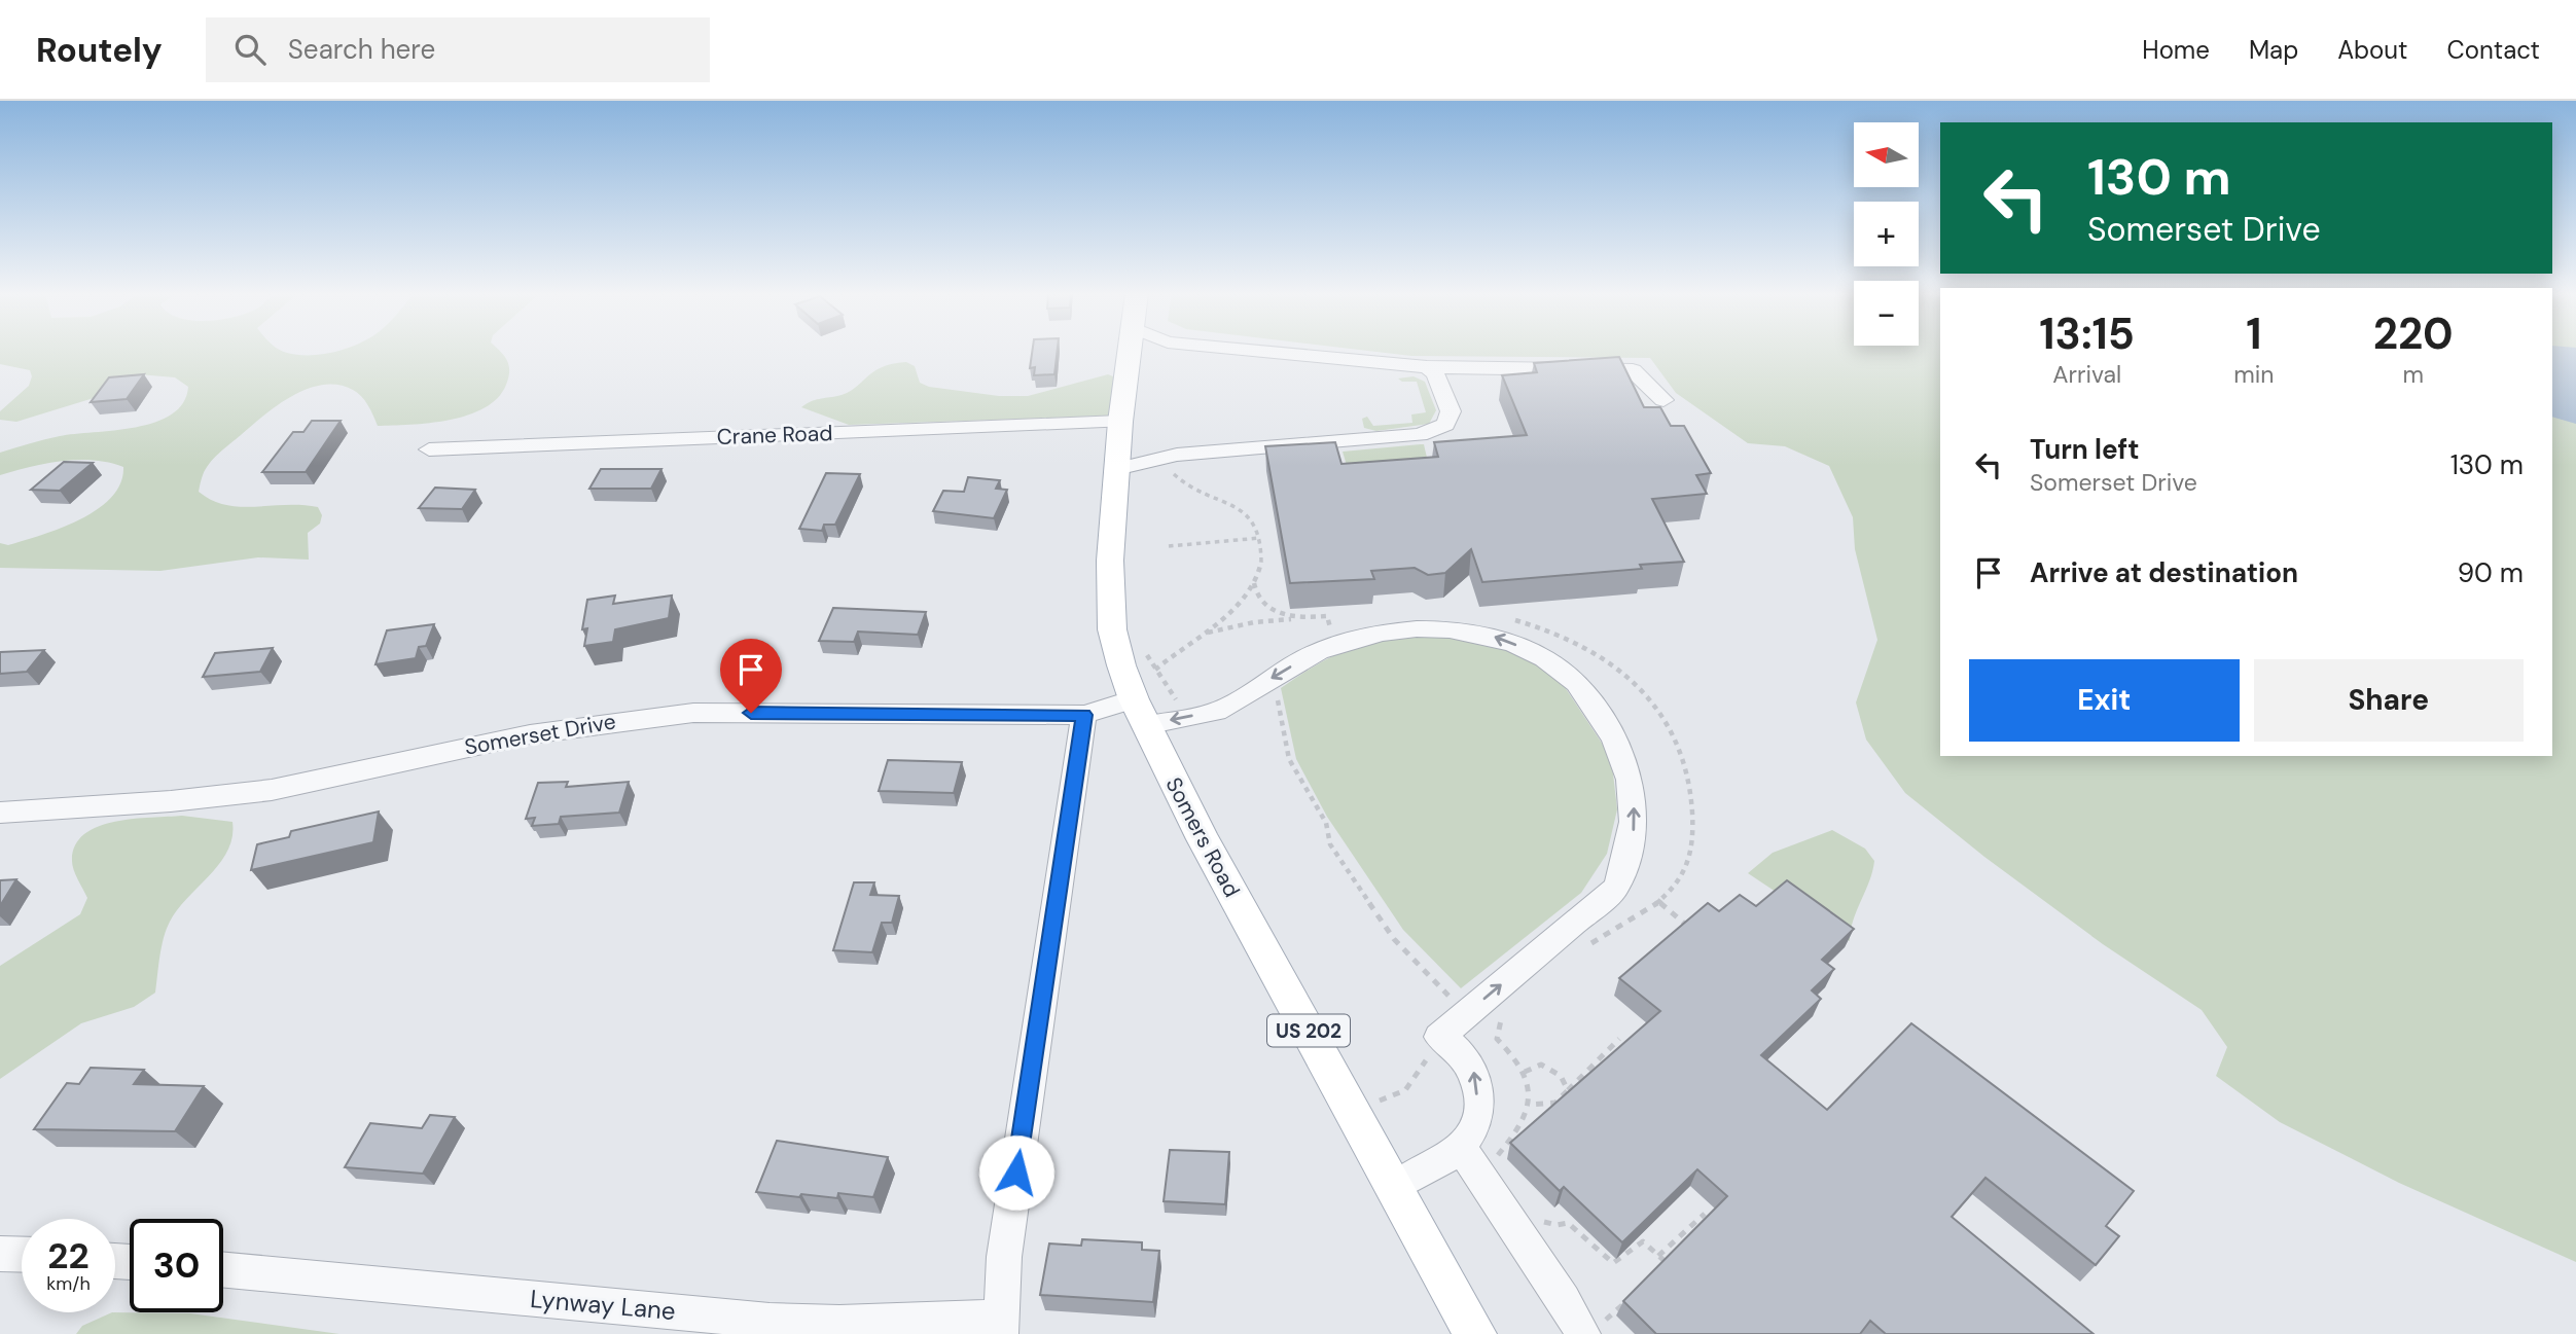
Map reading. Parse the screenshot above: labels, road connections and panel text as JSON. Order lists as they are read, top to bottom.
{
  "streets": {
    "main road": ["Somers Road", "US 202"],
    "street": ["Crane Road", "Somerset Drive", "Lynway Lane"]
  },
  "crossings": [
    ["Crane Road", "Somers Road"],
    ["Somerset Drive", "Somers Road"]
  ],
  "north": "left",
  "page": {
    "header": "Routely",
    "search": "Search here",
    "nav": [
      "Home",
      "Map",
      "About",
      "Contact"
    ],
    "map_buttons": ["+", "−"],
    "turn": ["130 m", "Somerset Drive"],
    "eta": [
      "13:15",
      "Arrival",
      "1",
      "min",
      "220",
      "m"
    ],
    "list": [
      {
        "name": "Turn left",
        "note": "Somerset Drive",
        "value": "130 m"
      },
      {
        "name": "Arrive at destination",
        "value": "90 m"
      }
    ],
    "buttons": ["Exit", "Share"],
    "speed": "22 km/h",
    "limit": "30"
  }
}
